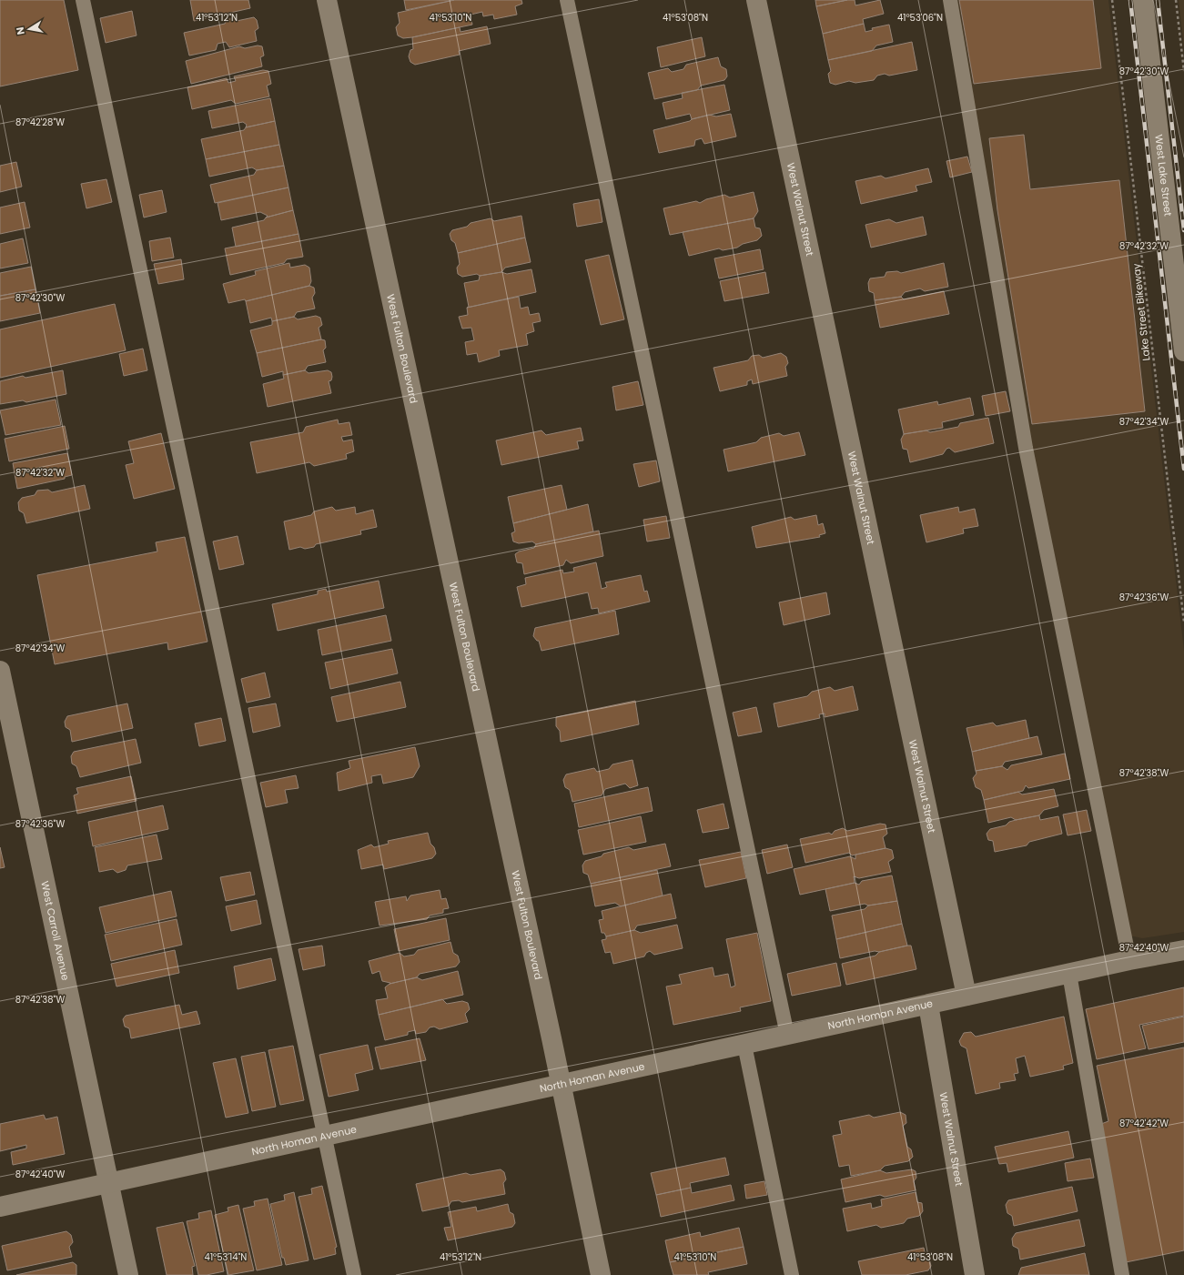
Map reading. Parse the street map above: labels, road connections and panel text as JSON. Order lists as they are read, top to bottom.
{
  "streets": {
    "street": [
      "West Lake Street",
      "West Walnut Street",
      "West Fulton Boulevard",
      "West Carroll Avenue",
      "North Homan Avenue"
    ],
    "path": ["Lake Street Bikeway"]
  },
  "crossings": [
    ["West Walnut Street", "North Homan Avenue"],
    ["West Fulton Boulevard", "North Homan Avenue"],
    ["West Carroll Avenue", "North Homan Avenue"]
  ],
  "north": "left",
  "coordinates": [
    "41°53'12\"N",
    "41°53'10\"N",
    "41°53'08\"N",
    "41°53'06\"N",
    "87°42'30\"W",
    "87°42'28\"W",
    "87°42'32\"W",
    "87°42'34\"W",
    "87°42'36\"W",
    "87°42'38\"W",
    "87°42'40\"W",
    "87°42'42\"W",
    "41°53'14\"N"
  ]
}
